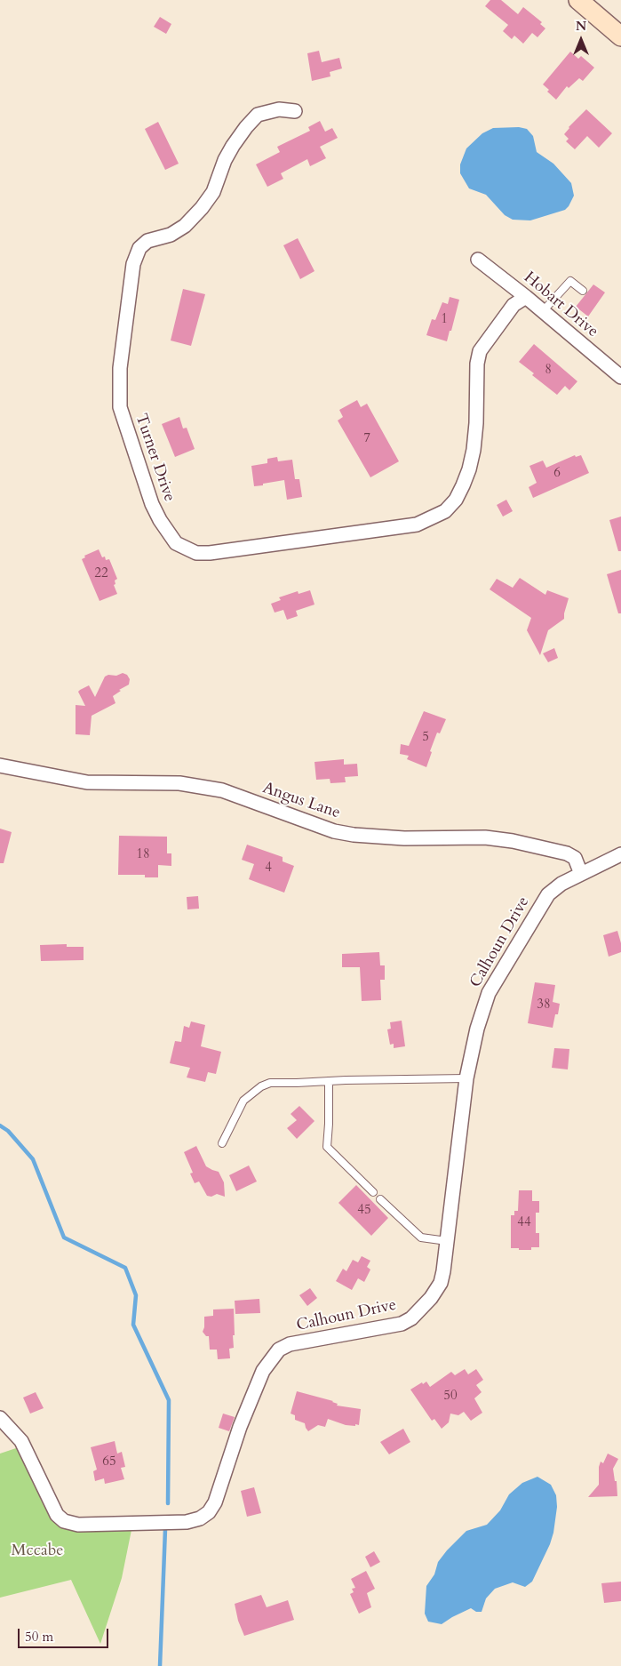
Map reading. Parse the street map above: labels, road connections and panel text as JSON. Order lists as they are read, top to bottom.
{
  "streets": {
    "street": [
      "Hobart Drive",
      "Turner Drive",
      "Angus Lane",
      "Calhoun Drive"
    ]
  },
  "crossings": [
    ["Hobart Drive", "Turner Drive"],
    ["Angus Lane", "Calhoun Drive"]
  ],
  "parks": ["Mccabe"],
  "house_numbers": [
    "1",
    "8",
    "7",
    "6",
    "22",
    "5",
    "18",
    "4",
    "38",
    "45",
    "44",
    "50",
    "65"
  ],
  "scale_bar": "50 m",
  "north": "top"
}
